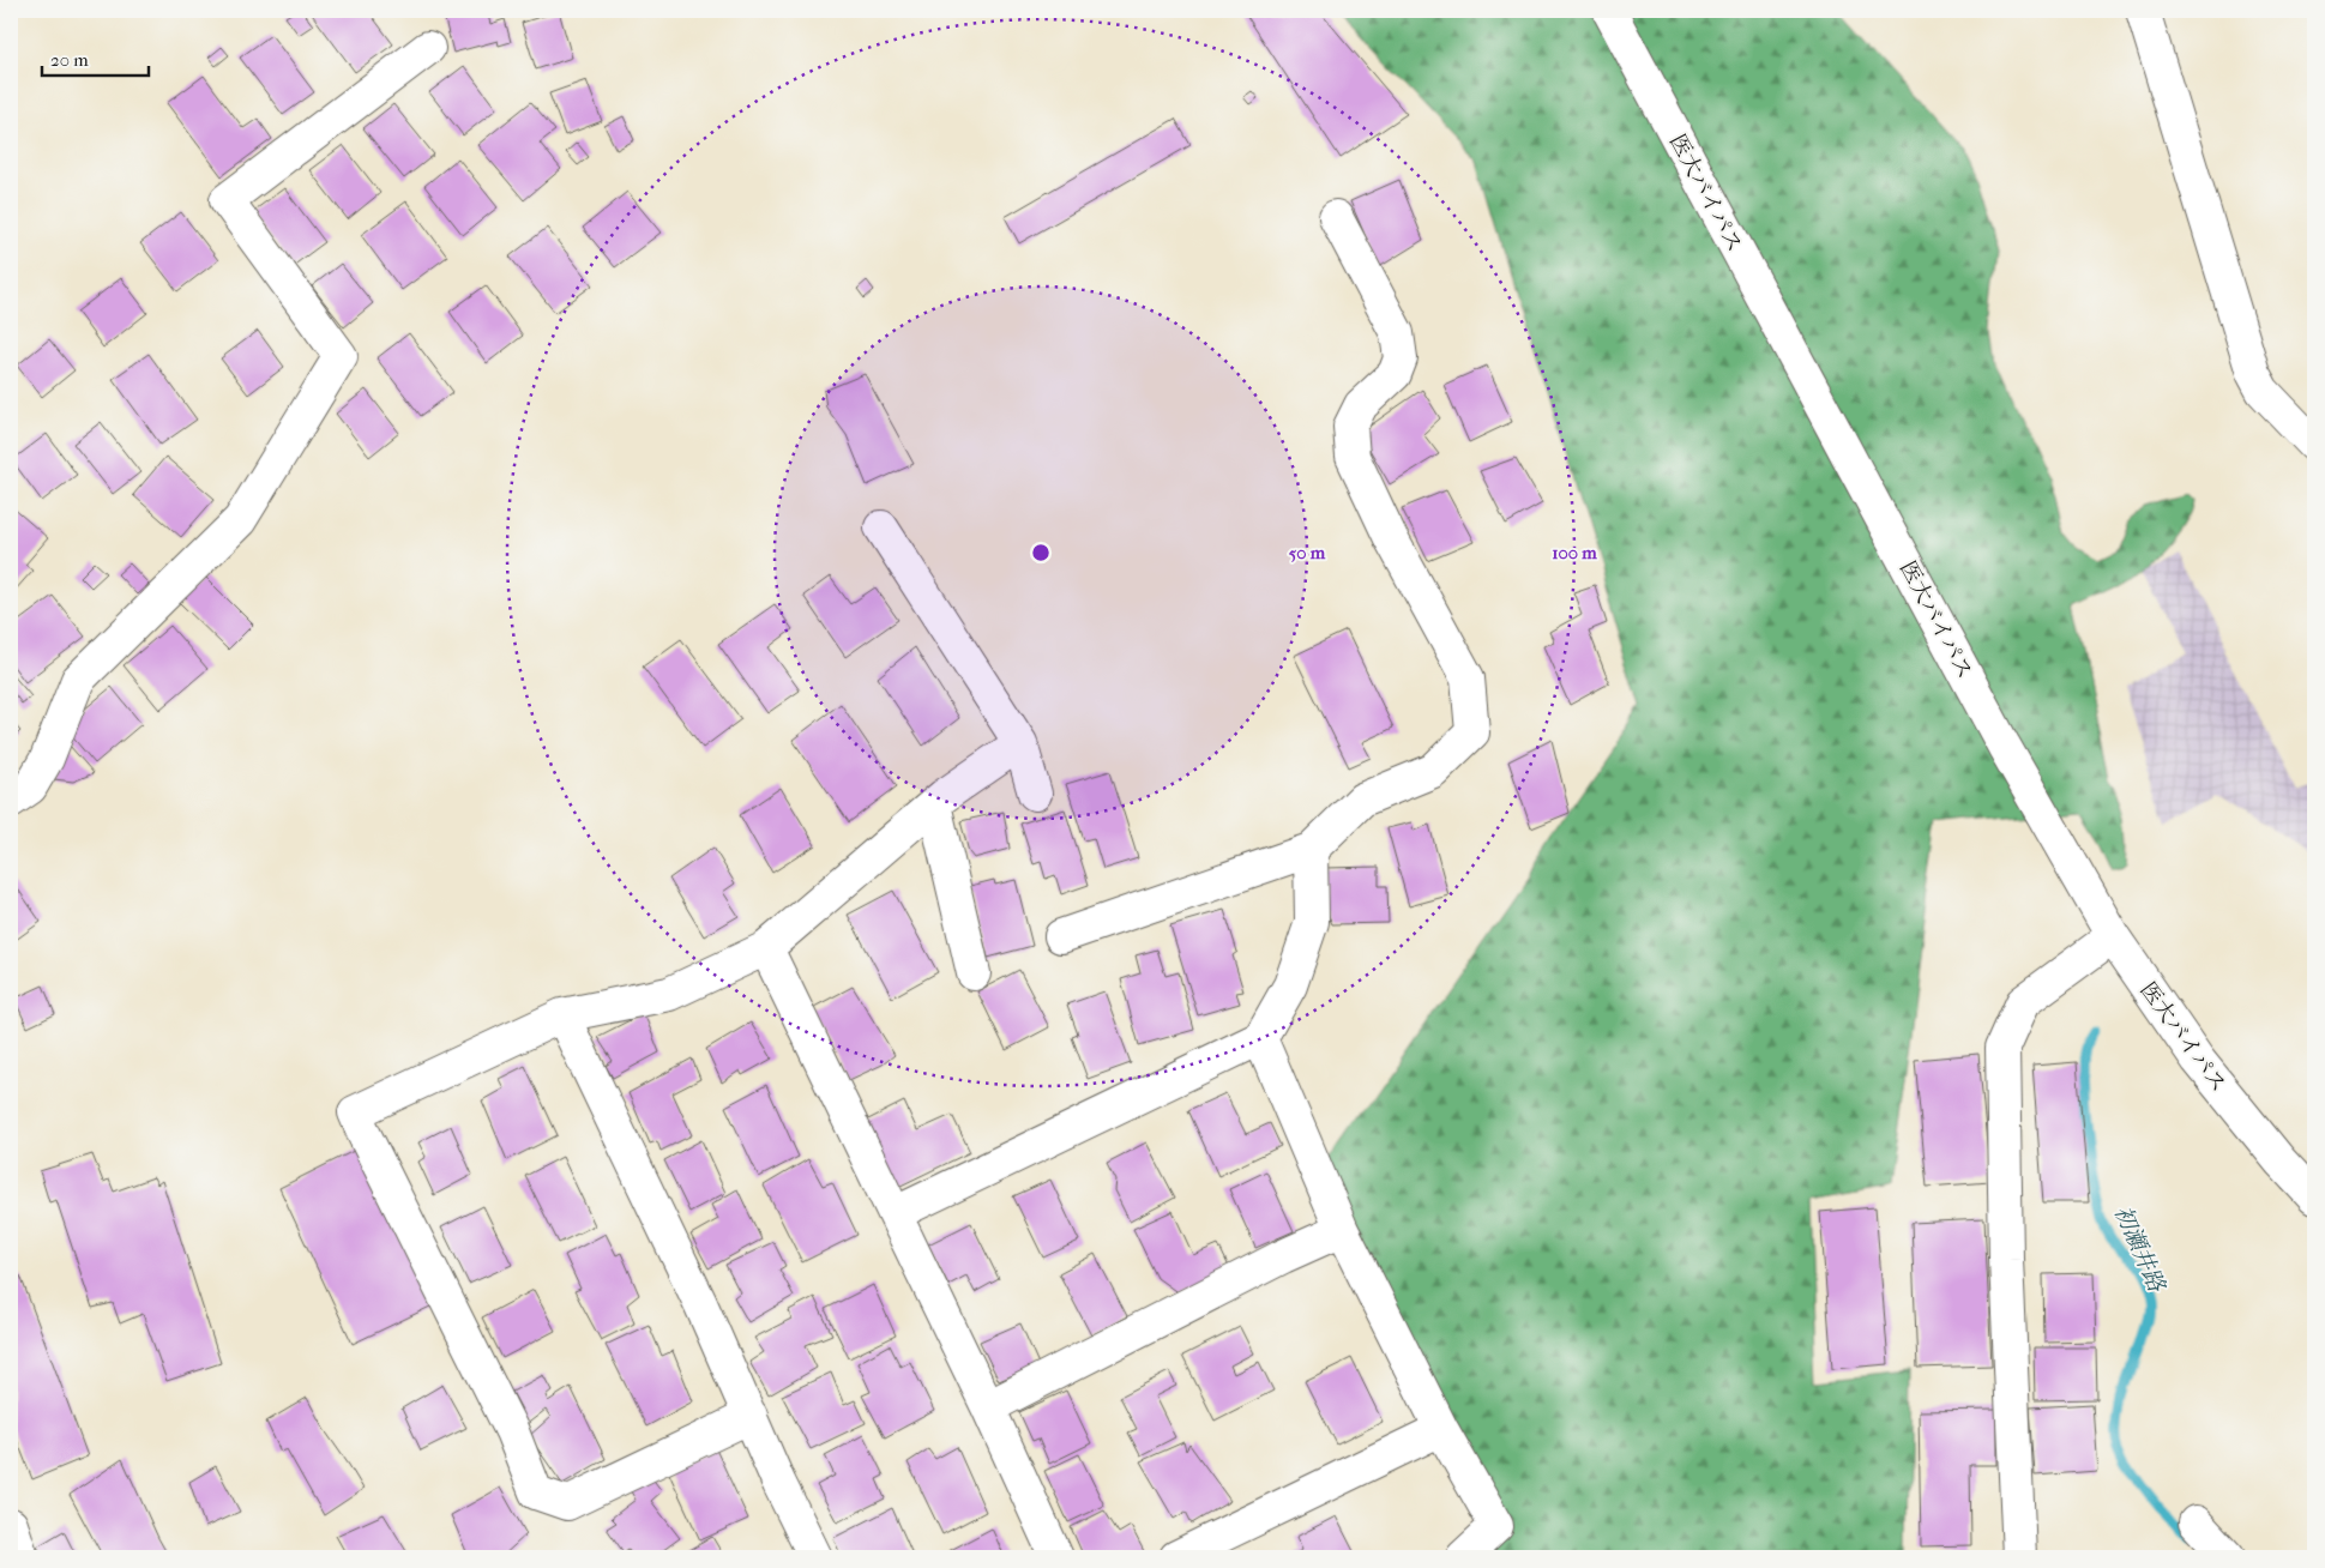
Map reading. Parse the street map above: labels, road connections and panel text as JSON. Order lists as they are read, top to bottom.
{
  "streets": {
    "street": ["医大バイパス"]
  },
  "water": ["初瀬井路"],
  "scale_bar": "20 m",
  "rings": ["50 m", "100 m"]
}
